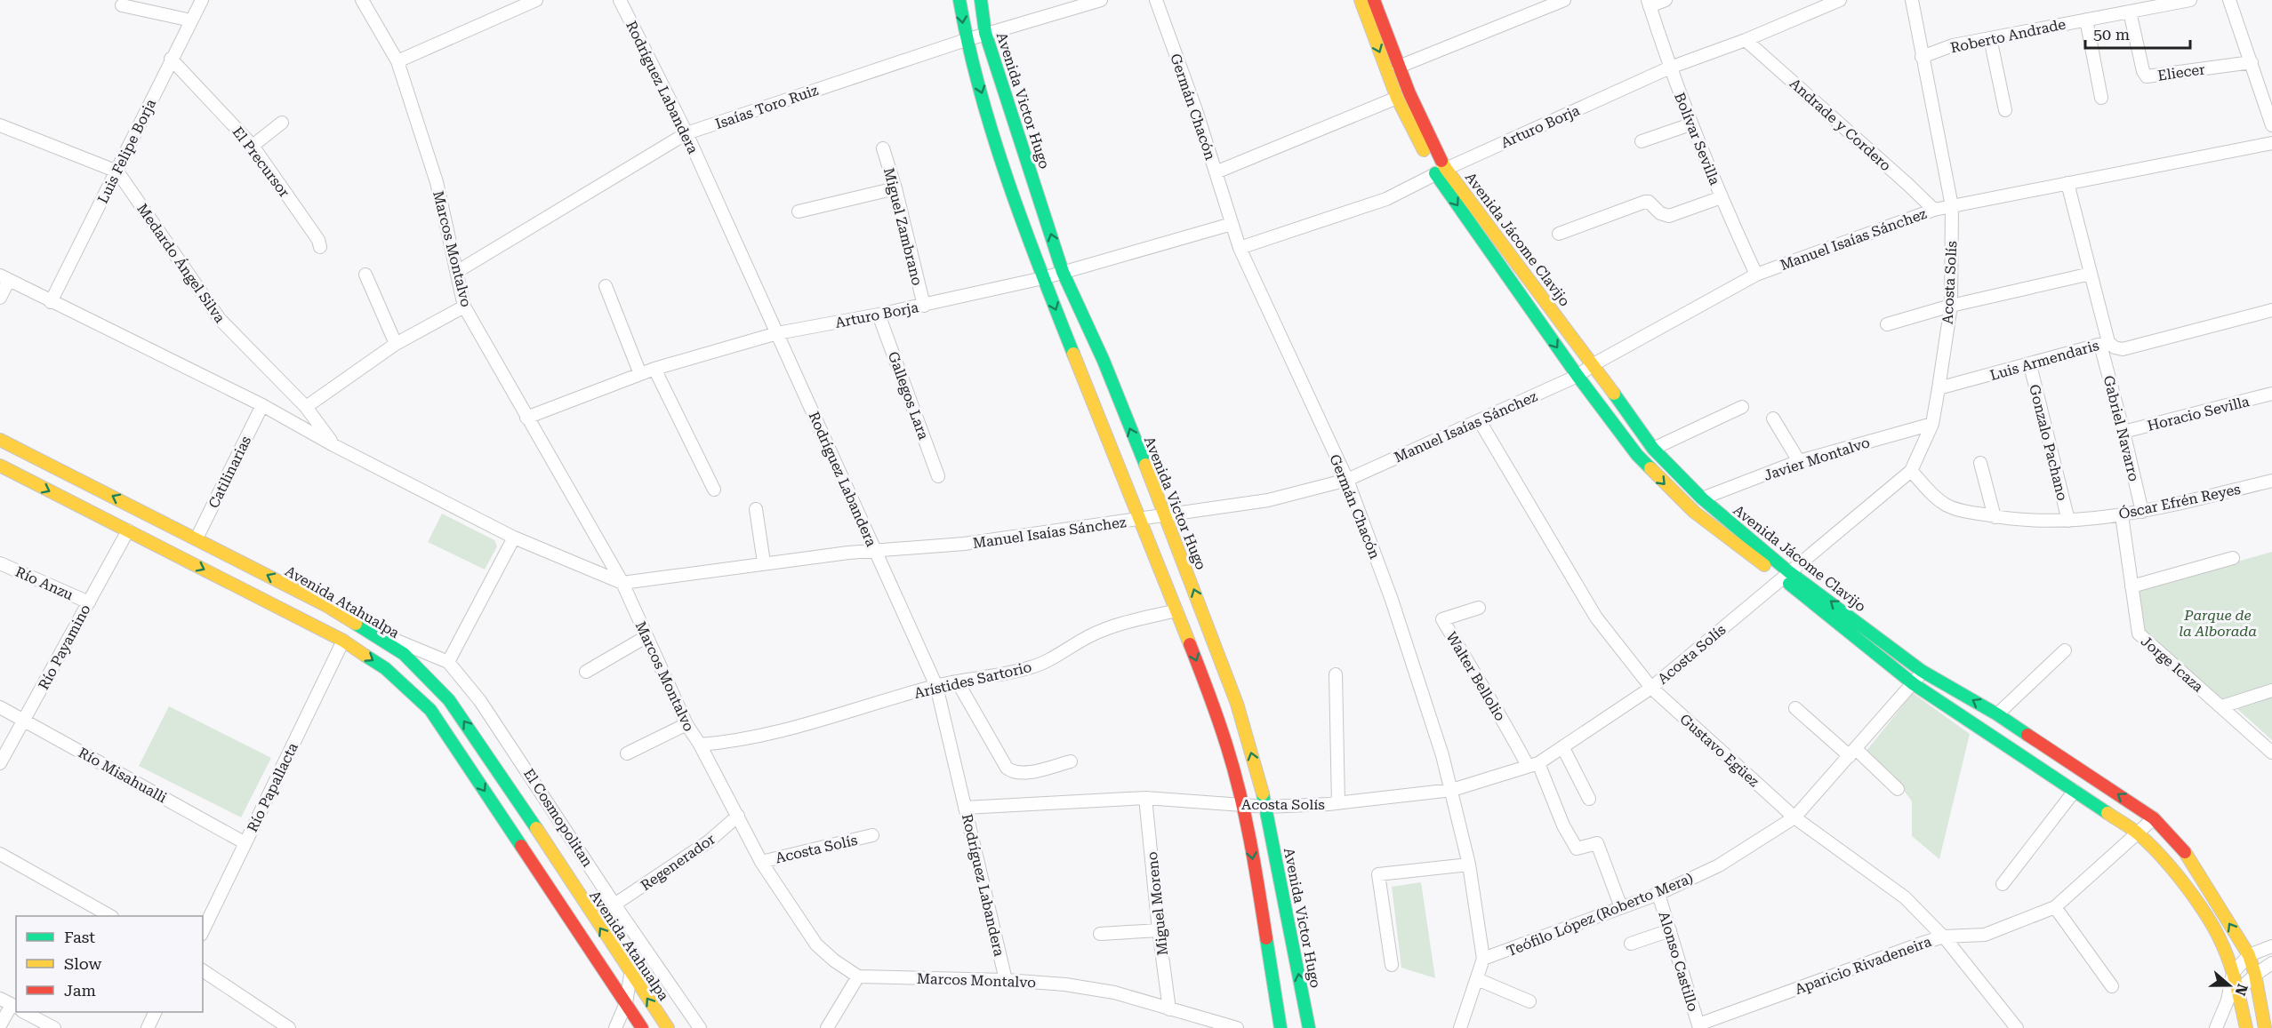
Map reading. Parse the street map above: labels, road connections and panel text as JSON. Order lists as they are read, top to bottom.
{
  "streets": {
    "main road": ["Avenida Victor Hugo", "Avenida Jácome Clavijo", "Avenida Atahualpa"],
    "street": [
      "Roberto Andrade",
      "Eliecer",
      "Rodríguez Labandera",
      "Isaías Toro Ruiz",
      "Germán Chacón",
      "Andrade y Cordero",
      "Arturo Borja",
      "Bolívar Sevilla",
      "Luis Felipe Borja",
      "El Precursor",
      "Miguel Zambrano",
      "Manuel Isaías Sánchez",
      "Marcos Montalvo",
      "Medardo Ángel Silva",
      "Acosta Solís",
      "Luis Armendaris",
      "Gallegos Lara",
      "Horacio Sevilla",
      "Gabriel Navarro",
      "Gonzalo Pachano",
      "Javier Montalvo",
      "Catilinarias",
      "Óscar Efrén Reyes",
      "Río Anzu",
      "Río Payamino",
      "Jorge Icaza",
      "Walter Bellolio",
      "Arístides Sartorio",
      "Gustavo Egüez",
      "Río Misahualli",
      "Río Papallacta",
      "El Cosmopolitan",
      "Regenerador",
      "Miguel Moreno",
      "Teófilo López (Roberto Mera)",
      "Alonso Castillo",
      "Aparicio Rivadeneira"
    ]
  },
  "crossings": [
    ["Roberto Andrade", "Eliecer"],
    ["Roberto Andrade", "Acosta Solís"],
    ["Rodríguez Labandera", "Isaías Toro Ruiz"],
    ["Rodríguez Labandera", "Arturo Borja"],
    ["Rodríguez Labandera", "Manuel Isaías Sánchez"],
    ["Rodríguez Labandera", "Marcos Montalvo"],
    ["Rodríguez Labandera", "Acosta Solís"],
    ["Rodríguez Labandera", "Arístides Sartorio"],
    ["Avenida Victor Hugo", "Isaías Toro Ruiz"],
    ["Avenida Victor Hugo", "Arturo Borja"],
    ["Avenida Victor Hugo", "Manuel Isaías Sánchez"],
    ["Avenida Victor Hugo", "Acosta Solís"],
    ["Isaías Toro Ruiz", "Marcos Montalvo"],
    ["Germán Chacón", "Arturo Borja"],
    ["Germán Chacón", "Manuel Isaías Sánchez"],
    ["Germán Chacón", "Acosta Solís"],
    ["Germán Chacón", "Teófilo López (Roberto Mera)"],
    ["Andrade y Cordero", "Arturo Borja"],
    ["Andrade y Cordero", "Manuel Isaías Sánchez"],
    ["Arturo Borja", "Bolívar Sevilla"],
    ["Arturo Borja", "Miguel Zambrano"],
    ["Arturo Borja", "Avenida Jácome Clavijo"],
    ["Arturo Borja", "Marcos Montalvo"],
    ["Arturo Borja", "Gallegos Lara"],
    ["Bolívar Sevilla", "Manuel Isaías Sánchez"],
    ["Luis Felipe Borja", "El Precursor"],
    ["Luis Felipe Borja", "Medardo Ángel Silva"],
    ["Avenida Jácome Clavijo", "Manuel Isaías Sánchez"],
    ["Avenida Jácome Clavijo", "Acosta Solís"],
    ["Avenida Jácome Clavijo", "Javier Montalvo"],
    ["Avenida Jácome Clavijo", "Teófilo López (Roberto Mera)"],
    ["Avenida Jácome Clavijo", "Aparicio Rivadeneira"],
    ["Manuel Isaías Sánchez", "Marcos Montalvo"],
    ["Manuel Isaías Sánchez", "Acosta Solís"],
    ["Manuel Isaías Sánchez", "Gabriel Navarro"],
    ["Manuel Isaías Sánchez", "Gustavo Egüez"],
    ["Marcos Montalvo", "Acosta Solís"],
    ["Marcos Montalvo", "Arístides Sartorio"],
    ["Marcos Montalvo", "Regenerador"],
    ["Marcos Montalvo", "Miguel Moreno"],
    ["Acosta Solís", "Luis Armendaris"],
    ["Acosta Solís", "Javier Montalvo"],
    ["Acosta Solís", "Óscar Efrén Reyes"],
    ["Acosta Solís", "Walter Bellolio"],
    ["Acosta Solís", "Gustavo Egüez"],
    ["Acosta Solís", "Miguel Moreno"],
    ["Luis Armendaris", "Gabriel Navarro"],
    ["Luis Armendaris", "Gonzalo Pachano"],
    ["Horacio Sevilla", "Gabriel Navarro"],
    ["Gabriel Navarro", "Óscar Efrén Reyes"],
    ["Gonzalo Pachano", "Óscar Efrén Reyes"],
    ["Catilinarias", "Avenida Atahualpa"],
    ["Óscar Efrén Reyes", "Jorge Icaza"],
    ["Río Anzu", "Río Payamino"],
    ["Río Payamino", "Río Misahualli"],
    ["Walter Bellolio", "Teófilo López (Roberto Mera)"],
    ["Gustavo Egüez", "Teófilo López (Roberto Mera)"],
    ["Gustavo Egüez", "Aparicio Rivadeneira"],
    ["Río Misahualli", "Río Papallacta"],
    ["El Cosmopolitan", "Regenerador"],
    ["Teófilo López (Roberto Mera)", "Alonso Castillo"],
    ["Alonso Castillo", "Aparicio Rivadeneira"]
  ],
  "parks": ["Parque de la Alborada"],
  "legend": ["Fast", "Slow", "Jam"],
  "scale_bar": "50 m",
  "north": "right"
}
